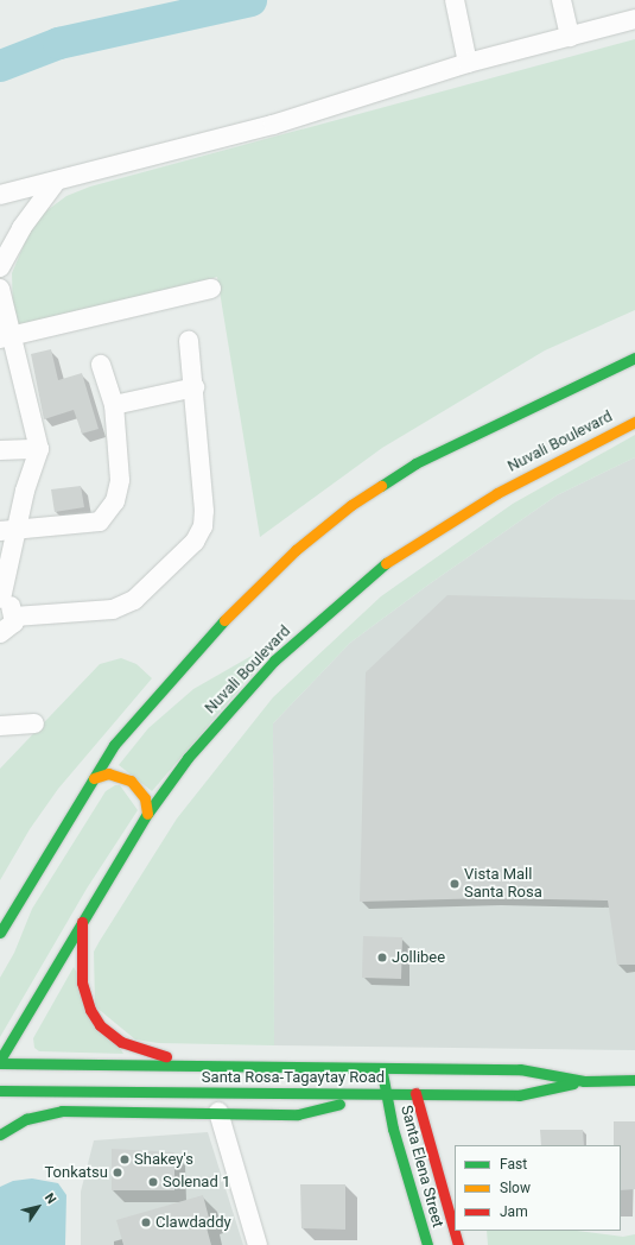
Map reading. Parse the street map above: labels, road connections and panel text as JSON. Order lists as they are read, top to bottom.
{
  "streets": {
    "main road": ["Nuvali Boulevard", "Santa Rosa-Tagaytay Road", "Santa Elena Street"]
  },
  "crossings": [
    ["Santa Rosa-Tagaytay Road", "Santa Elena Street"]
  ],
  "places": [
    "Vista Mall Santa Rosa",
    "Jollibee",
    "Shakey's",
    "Tonkatsu",
    "Solenad 1",
    "Clawdaddy"
  ],
  "legend": ["Fast", "Slow", "Jam"],
  "north": "top right"
}
